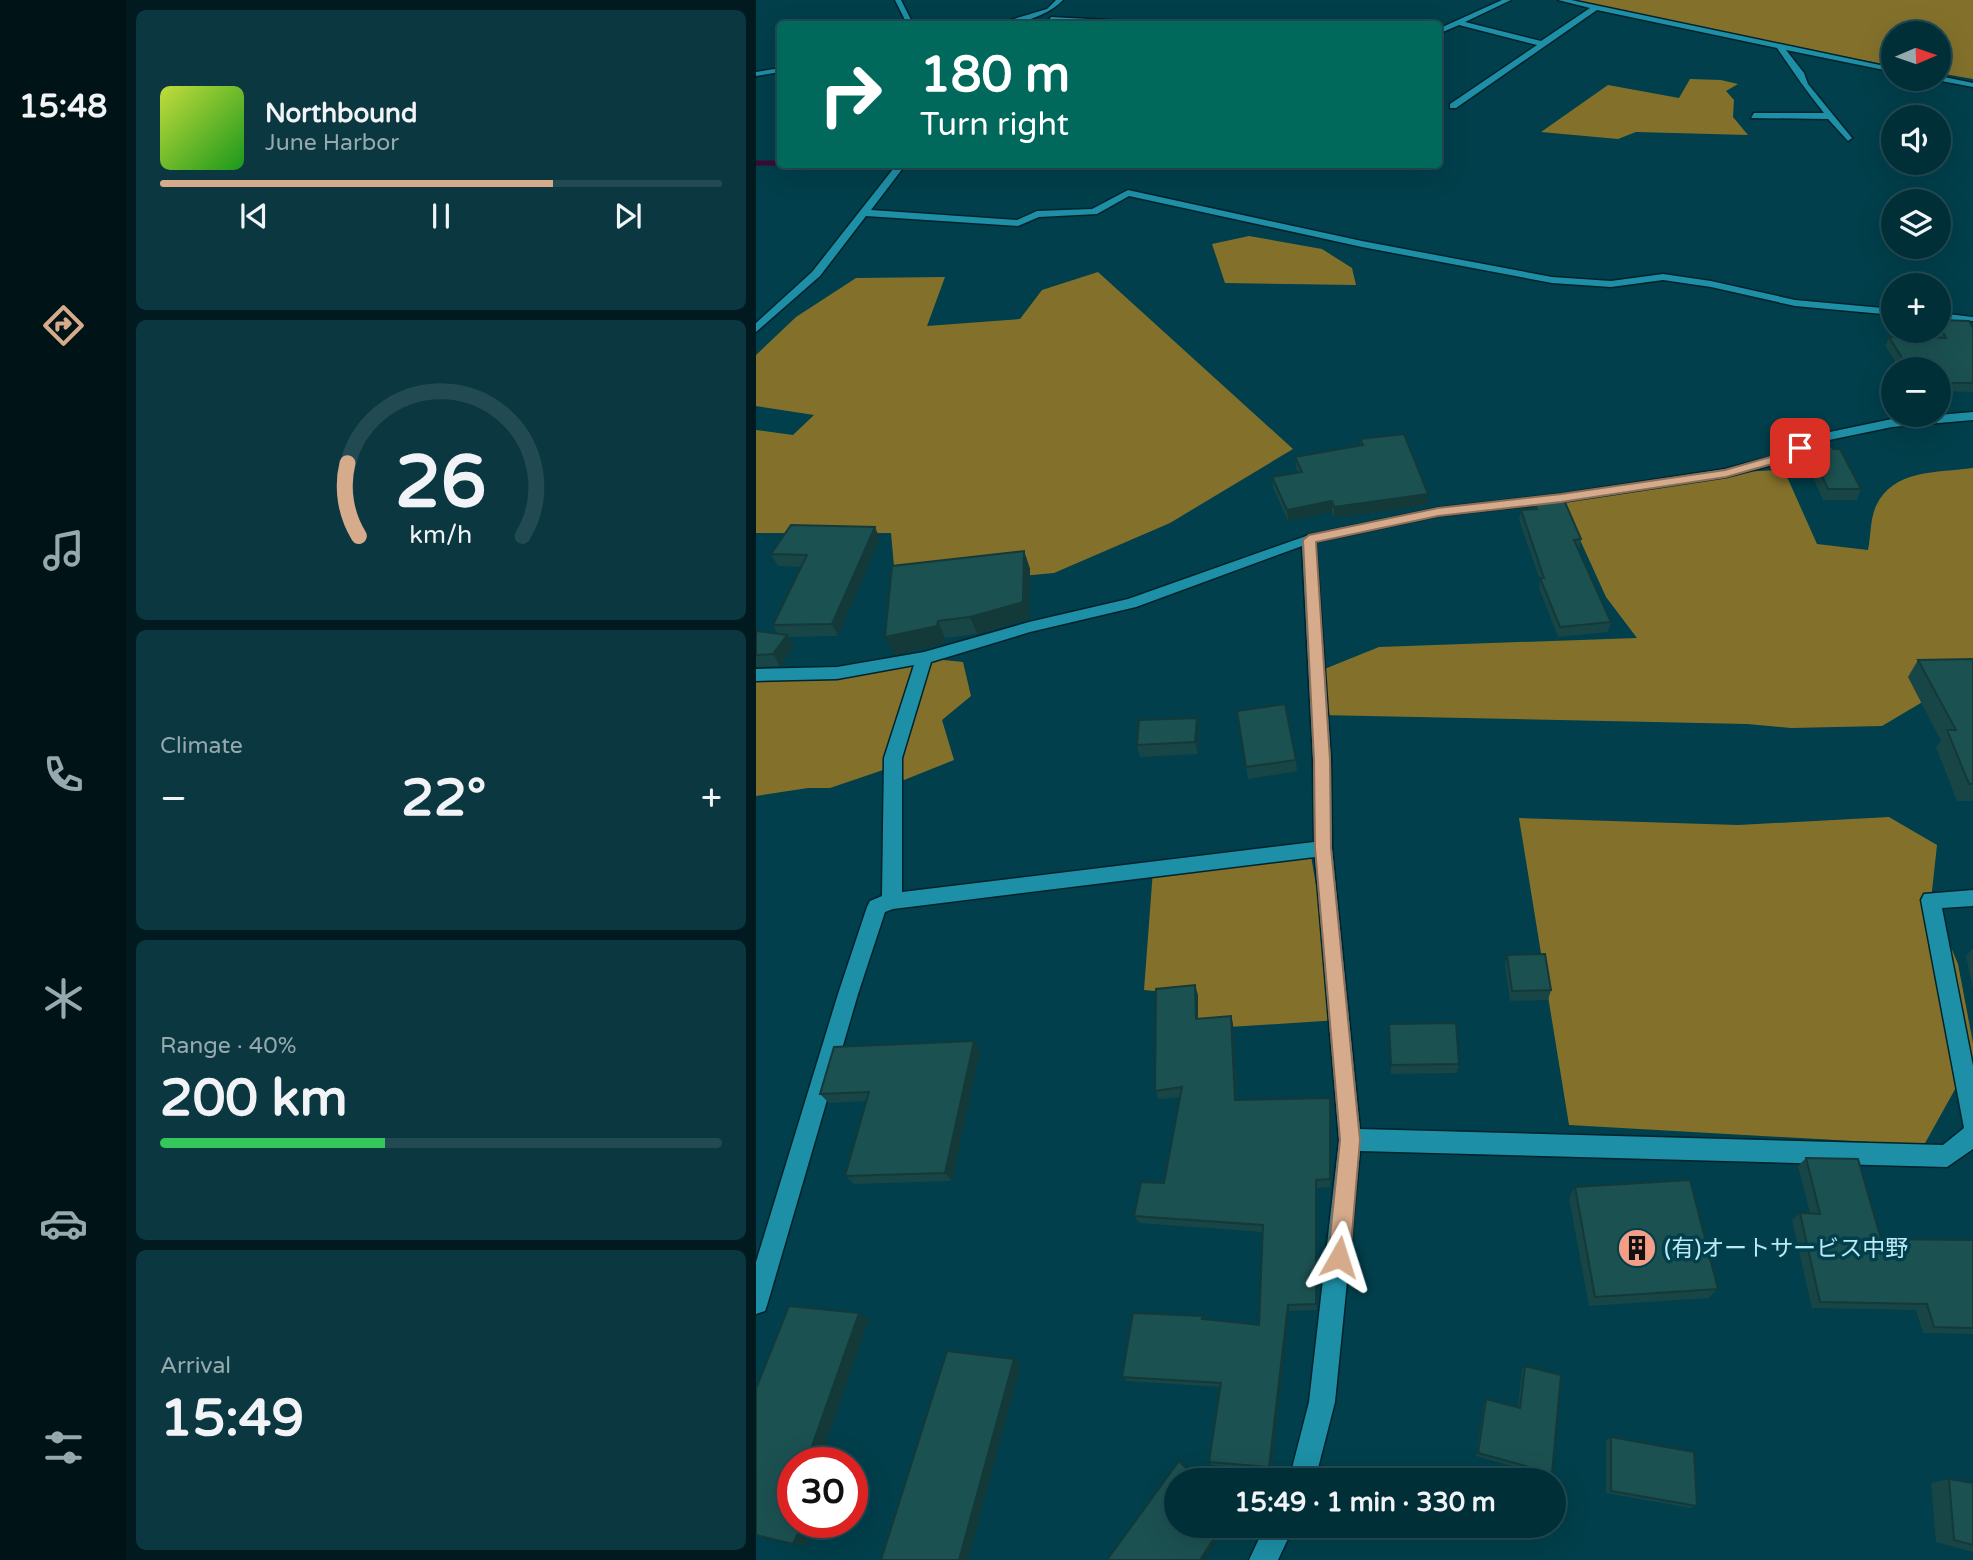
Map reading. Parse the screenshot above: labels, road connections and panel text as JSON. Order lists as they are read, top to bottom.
{
  "places": {
    "building": ["(有)オートサービス中野"]
  },
  "north": "right",
  "page": {
    "tabs": "15:48",
    "map_buttons": ["+", "−"],
    "turn": ["180 m", "Turn right"],
    "song": ["Northbound", "June Harbor"],
    "tile": [
      "Climate",
      ["Range · 40%", "200 km"],
      ["Arrival", "15:49"]
    ],
    "heat": ["−", "22°", "+"],
    "limit": "30",
    "trip": "15:49 · 1 min · 330 m",
    "gauge": ["26", "km/h"]
  }
}
